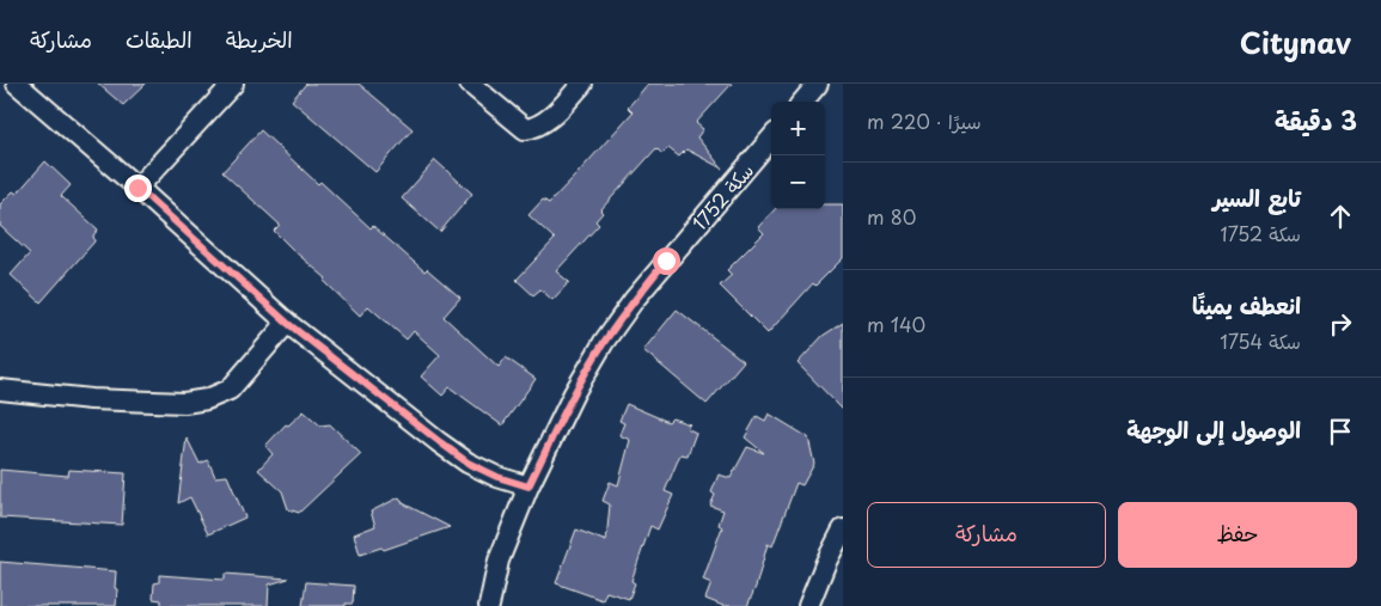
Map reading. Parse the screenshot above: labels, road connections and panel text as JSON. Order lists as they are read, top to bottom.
{
  "streets": {
    "street": ["سكة 1752"]
  },
  "page": {
    "header": "Citynav",
    "nav": ["الخريطة", "الطبقات", "مشاركة"],
    "heading": ["3 دقيقة", "سيرًا · 220 m"],
    "map_buttons": ["+", "−"],
    "list": [
      ["تابع السير", "سكة 1752", "80 m"],
      ["انعطف يمينًا", "سكة 1754", "140 m"],
      "الوصول إلى الوجهة"
    ],
    "buttons": ["حفظ", "مشاركة"]
  }
}
